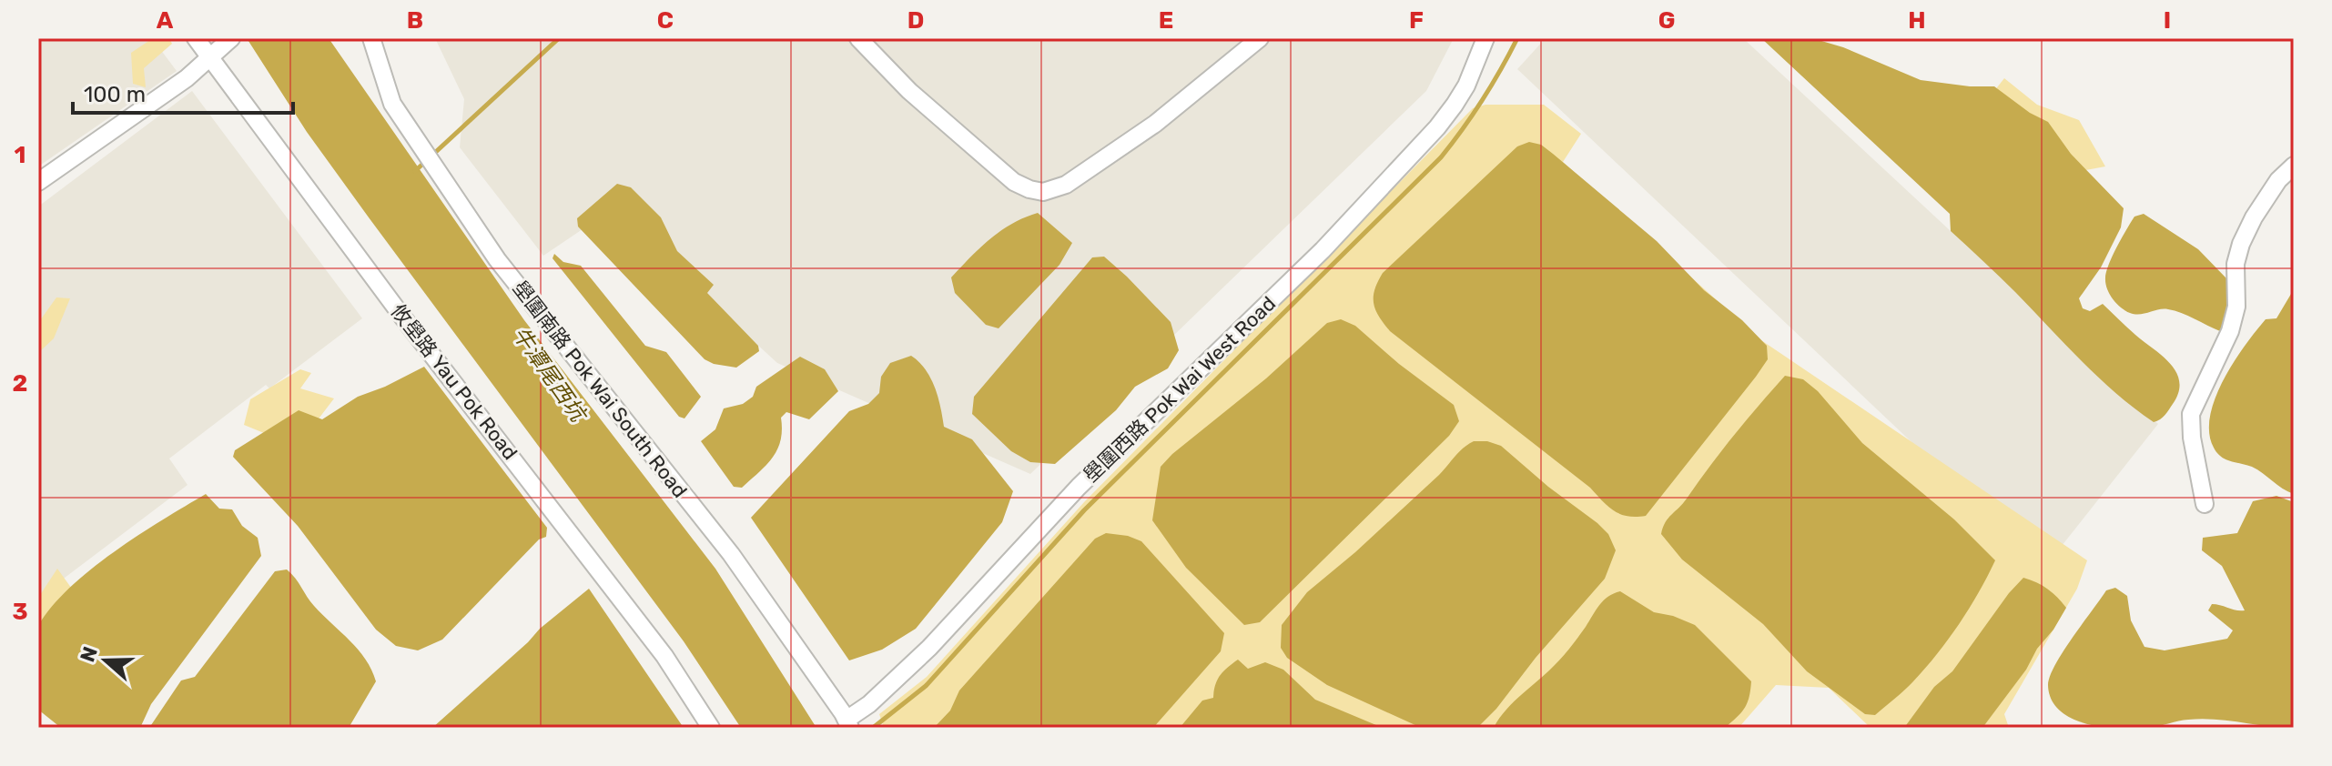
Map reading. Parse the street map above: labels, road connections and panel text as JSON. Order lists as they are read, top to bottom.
{
  "streets": {
    "street": ["攸壆路 Yau Pok Road", "壆圍南路 Pok Wai South Road", "壆圍西路 Pok Wai West Road"]
  },
  "crossings": [
    ["壆圍南路 Pok Wai South Road", "壆圍西路 Pok Wai West Road"]
  ],
  "water": ["牛潭尾西坑"],
  "scale_bar": "100 m",
  "north": "left",
  "grid": {
    "columns": [
      "A",
      "B",
      "C",
      "D",
      "E",
      "F",
      "G",
      "H",
      "I"
    ],
    "rows": ["1", "2", "3"]
  }
}
